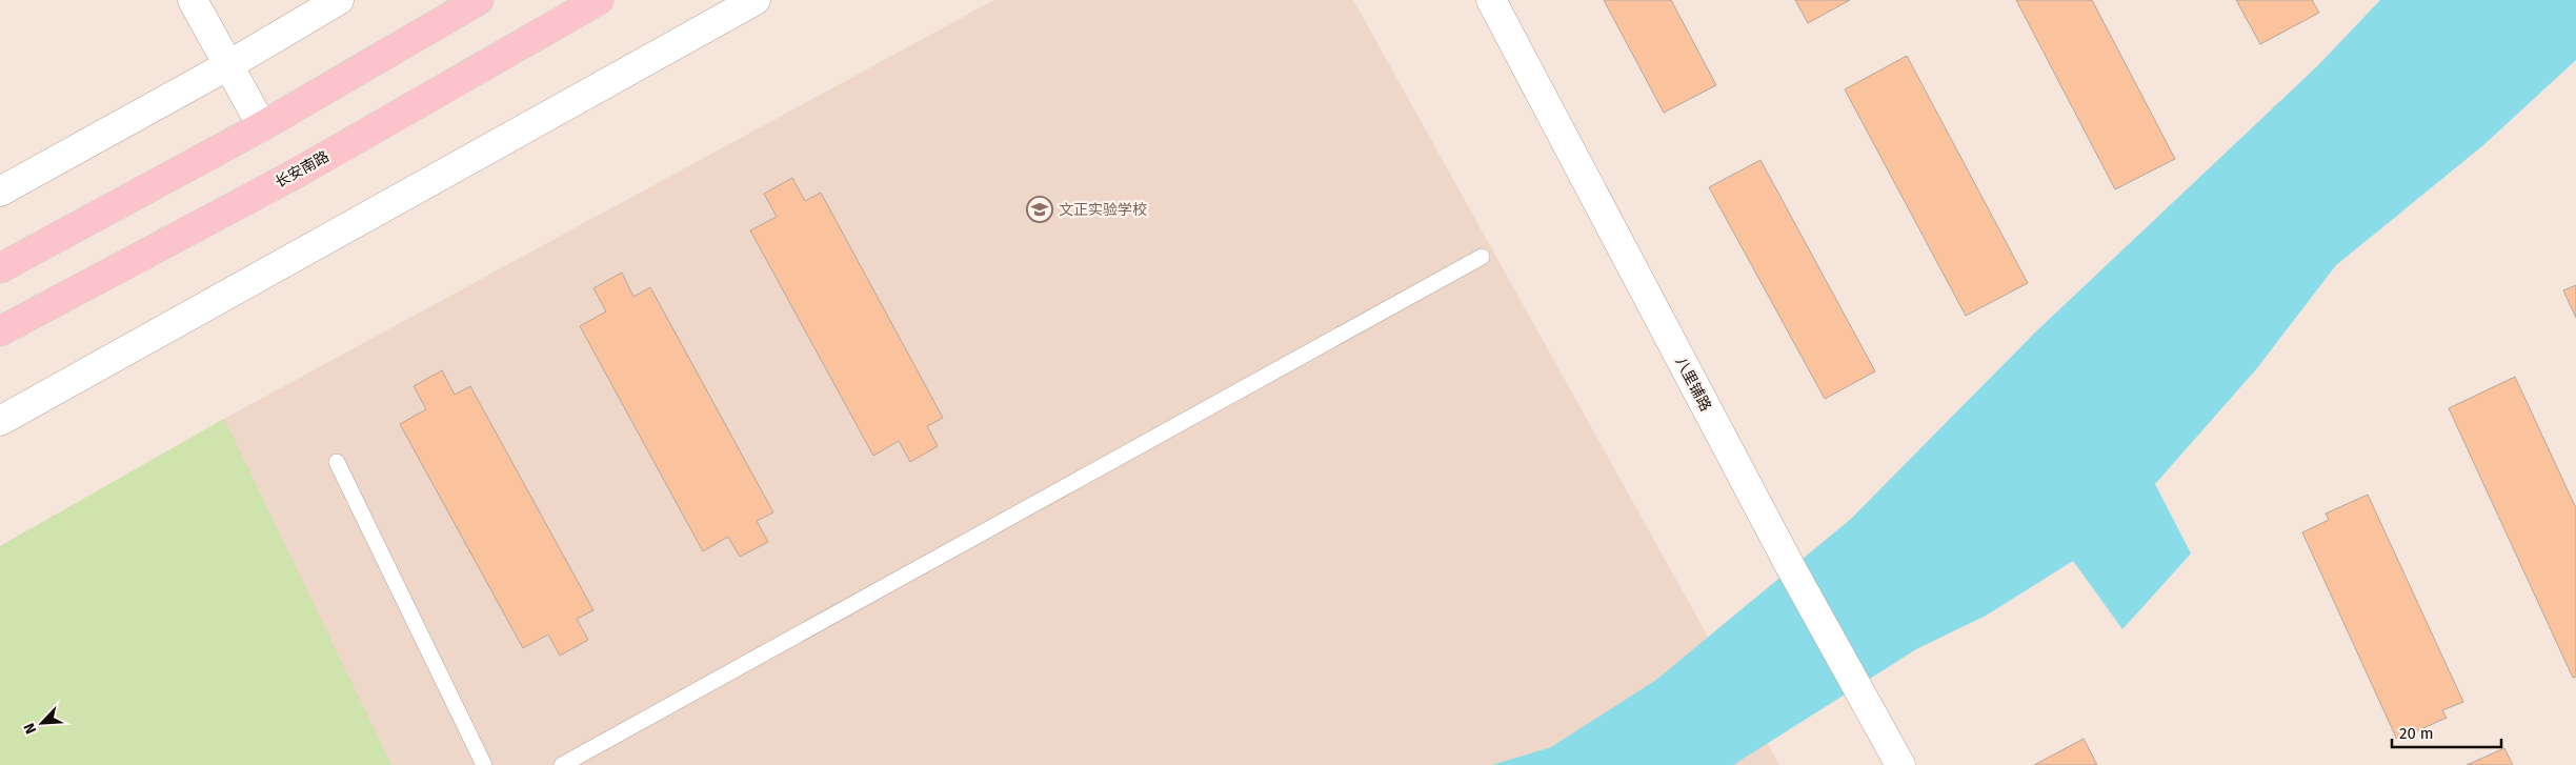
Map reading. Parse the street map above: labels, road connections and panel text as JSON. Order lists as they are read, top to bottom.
{
  "streets": {
    "main road": ["长安南路"],
    "street": ["八里铺路"]
  },
  "places": {
    "school or university": ["文正实验学校"]
  },
  "scale_bar": "20 m",
  "north": "bottom left"
}
